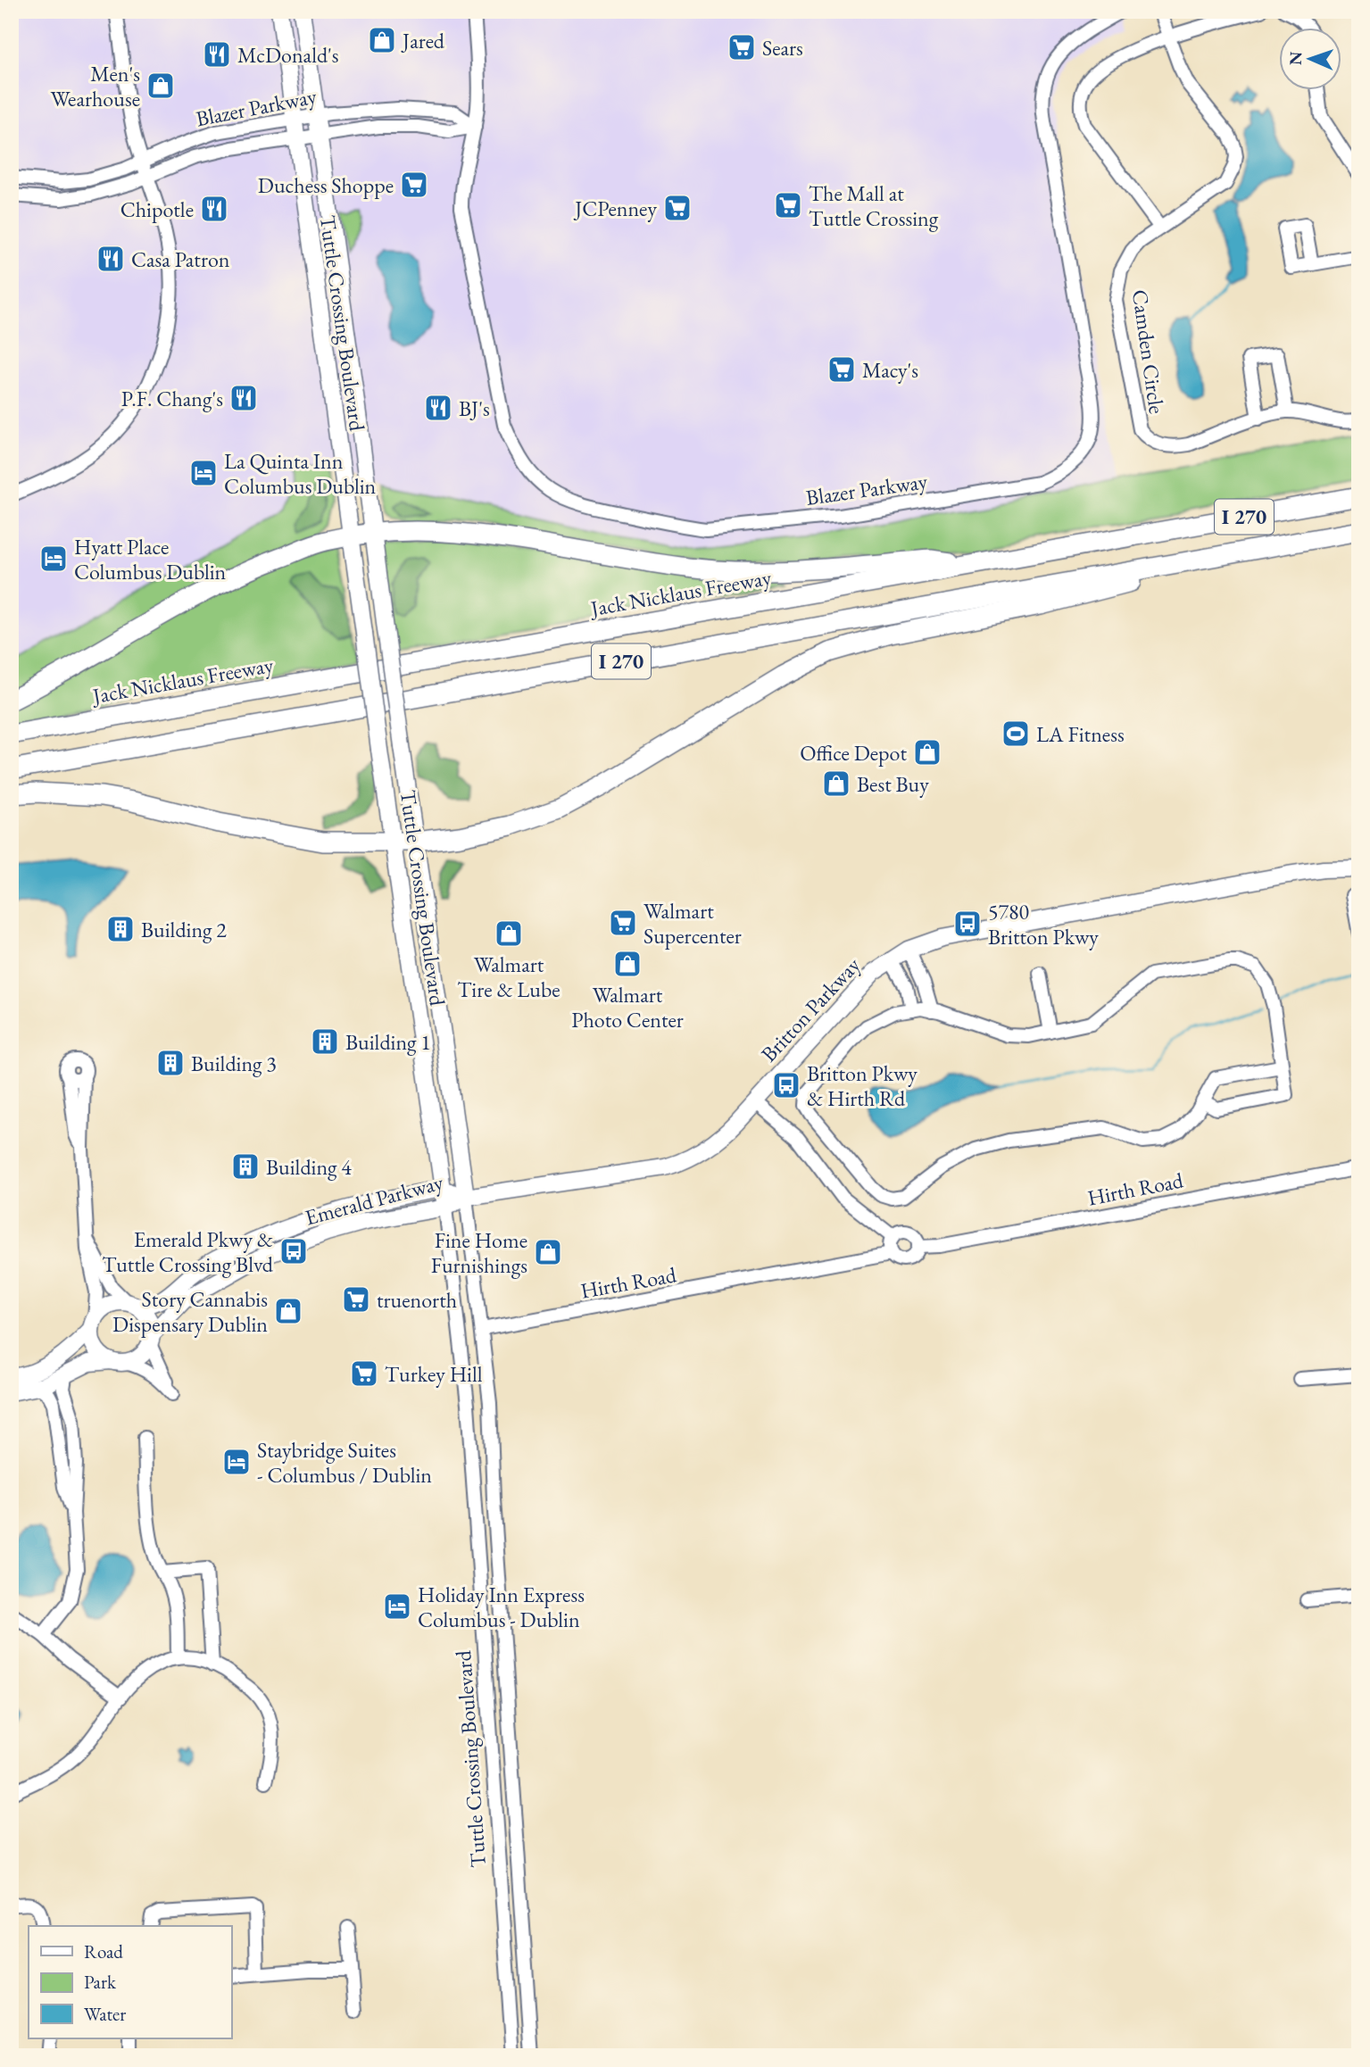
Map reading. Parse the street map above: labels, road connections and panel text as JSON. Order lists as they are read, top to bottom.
{
  "streets": {
    "highway": ["I 270", "Jack Nicklaus Freeway"],
    "main road": ["Tuttle Crossing Boulevard", "Britton Parkway", "Emerald Parkway"],
    "street": ["Blazer Parkway", "Camden Circle", "Hirth Road"]
  },
  "crossings": [
    ["Blazer Parkway", "Tuttle Crossing Boulevard"],
    ["Tuttle Crossing Boulevard", "Britton Parkway"],
    ["Tuttle Crossing Boulevard", "Hirth Road"],
    ["Tuttle Crossing Boulevard", "Emerald Parkway"],
    ["Britton Parkway", "Emerald Parkway"]
  ],
  "places": {
    "shop": [
      "Jared",
      "Men's Wearhouse",
      "Office Depot",
      "Best Buy",
      "Walmart Tire & Lube",
      "Walmart Photo Center",
      "Fine Home Furnishings",
      "Story Cannabis Dispensary Dublin"
    ],
    "supermarket": [
      "Sears",
      "Duchess Shoppe",
      "The Mall at Tuttle Crossing",
      "JCPenney",
      "Macy's",
      "Walmart Supercenter",
      "truenorth",
      "Turkey Hill"
    ],
    "restaurant": [
      "McDonald's",
      "Chipotle",
      "Casa Patron",
      "P.F. Chang's",
      "BJ's"
    ],
    "hotel": [
      "La Quinta Inn Columbus Dublin",
      "Hyatt Place Columbus Dublin",
      "Staybridge Suites - Columbus / Dublin",
      "Holiday Inn Express Columbus - Dublin"
    ],
    "sports": ["LA Fitness"],
    "bus stop": ["5780 Britton Pkwy", "Britton Pkwy & Hirth Rd", "Emerald Pkwy & Tuttle Crossing Blvd"],
    "building": [
      "Building 2",
      "Building 1",
      "Building 3",
      "Building 4"
    ]
  },
  "legend": ["Road", "Park", "Water"],
  "north": "left"
}
